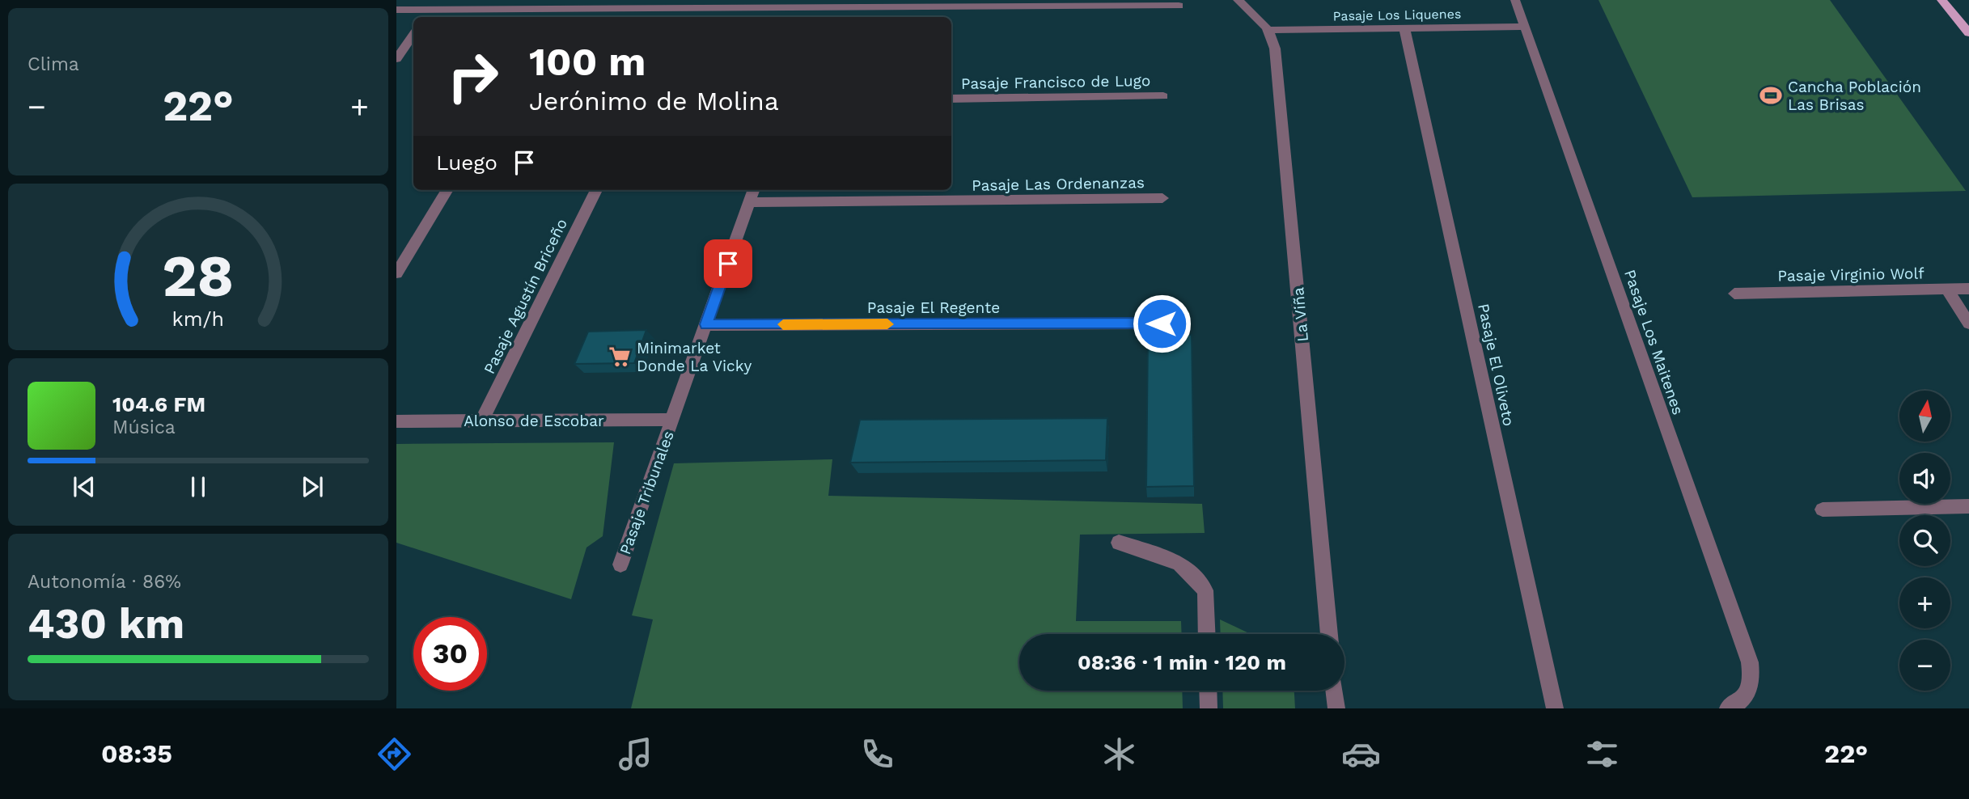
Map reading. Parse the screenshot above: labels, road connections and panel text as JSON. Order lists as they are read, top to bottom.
{
  "streets": {
    "street": [
      "Pasaje Los Liquenes",
      "Pasaje Francisco de Lugo",
      "Pasaje Las Ordenanzas",
      "Pasaje Virginio Wolf",
      "Pasaje Agustín Briceño",
      "Pasaje El Regente",
      "La Viña",
      "Pasaje Los Maitenes",
      "Pasaje El Oliveto",
      "Alonso de Escobar",
      "Pasaje Tribunales"
    ]
  },
  "crossings": [
    ["Pasaje Los Liquenes", "La Viña"],
    ["Pasaje Los Liquenes", "Pasaje Los Maitenes"],
    ["Pasaje Los Liquenes", "Pasaje El Oliveto"],
    ["Pasaje Las Ordenanzas", "Pasaje Tribunales"],
    ["Pasaje Agustín Briceño", "Alonso de Escobar"],
    ["Pasaje El Regente", "Pasaje Tribunales"],
    ["Alonso de Escobar", "Pasaje Tribunales"]
  ],
  "places": {
    "sports": ["Cancha Población Las Brisas"],
    "supermarket": ["Minimarket Donde La Vicky"]
  },
  "north": "top",
  "page": {
    "tile": [
      "Clima",
      ["Autonomía · 86%", "430 km"]
    ],
    "turn": ["100 m", "Jerónimo de Molina"],
    "heat": ["−", "22°", "+"],
    "then": "Luego",
    "song": ["104.6 FM", "Música"],
    "map_buttons": ["+", "−"],
    "limit": "30",
    "trip": "08:36 · 1 min · 120 m",
    "tabs": ["08:35", "22°"],
    "gauge": ["28", "km/h"]
  }
}
